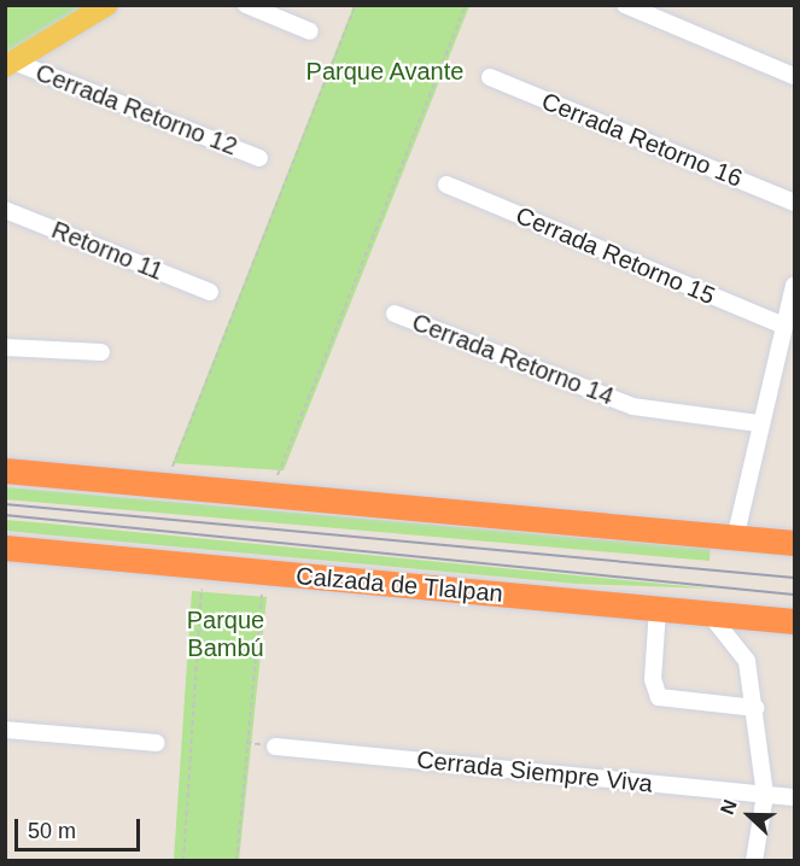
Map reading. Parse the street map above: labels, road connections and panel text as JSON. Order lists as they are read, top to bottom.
{
  "streets": {
    "highway": ["Calzada de Tlalpan"],
    "street": [
      "Cerrada Retorno 12",
      "Cerrada Retorno 16",
      "Retorno 11",
      "Cerrada Retorno 15",
      "Cerrada Retorno 14",
      "Cerrada Siempre Viva"
    ]
  },
  "parks": ["Parque Avante", "Parque Bambú"],
  "scale_bar": "50 m",
  "north": "left"
}
